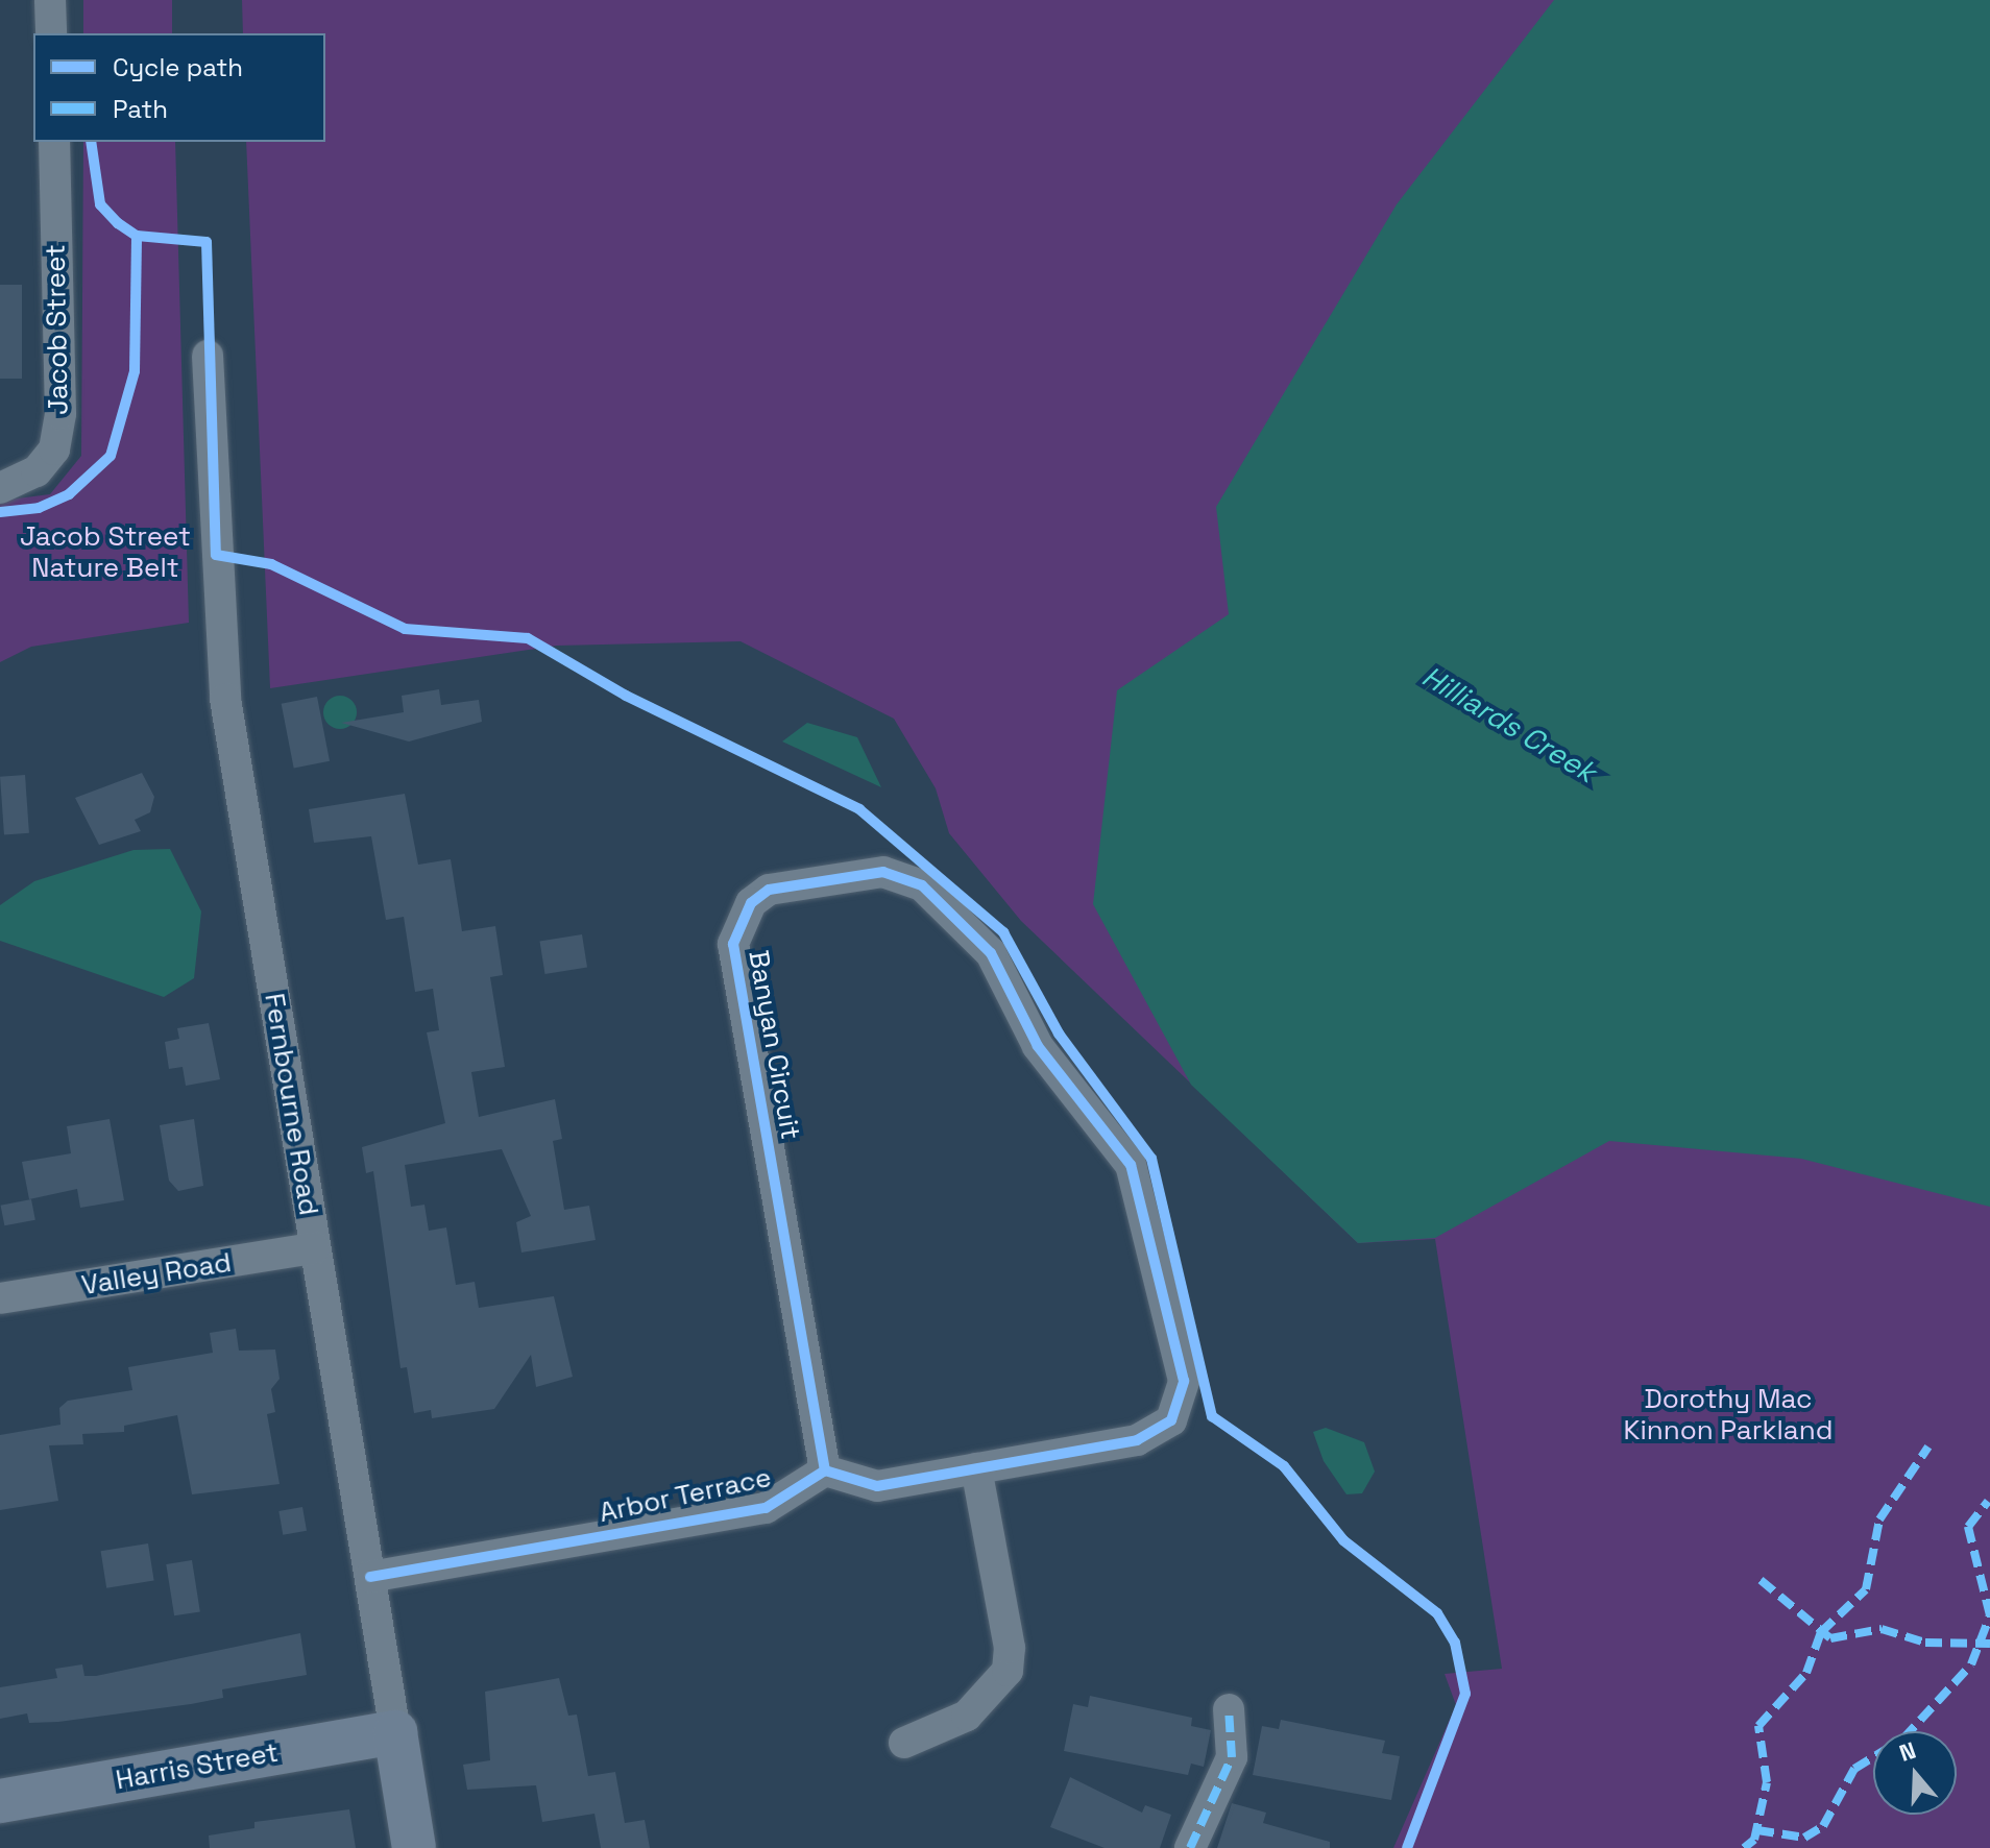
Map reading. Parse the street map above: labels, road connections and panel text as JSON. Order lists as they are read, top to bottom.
{
  "streets": {
    "street": [
      "Jacob Street",
      "Banyan Circuit",
      "Fernbourne Road",
      "Valley Road",
      "Arbor Terrace",
      "Harris Street"
    ]
  },
  "crossings": [
    ["Banyan Circuit", "Arbor Terrace"],
    ["Fernbourne Road", "Valley Road"],
    ["Fernbourne Road", "Arbor Terrace"],
    ["Fernbourne Road", "Harris Street"]
  ],
  "water": ["Hilliards Creek"],
  "parks": ["Jacob Street Nature Belt", "Dorothy Mac Kinnon Parkland"],
  "legend": ["Cycle path", "Path"],
  "north": "top"
}
